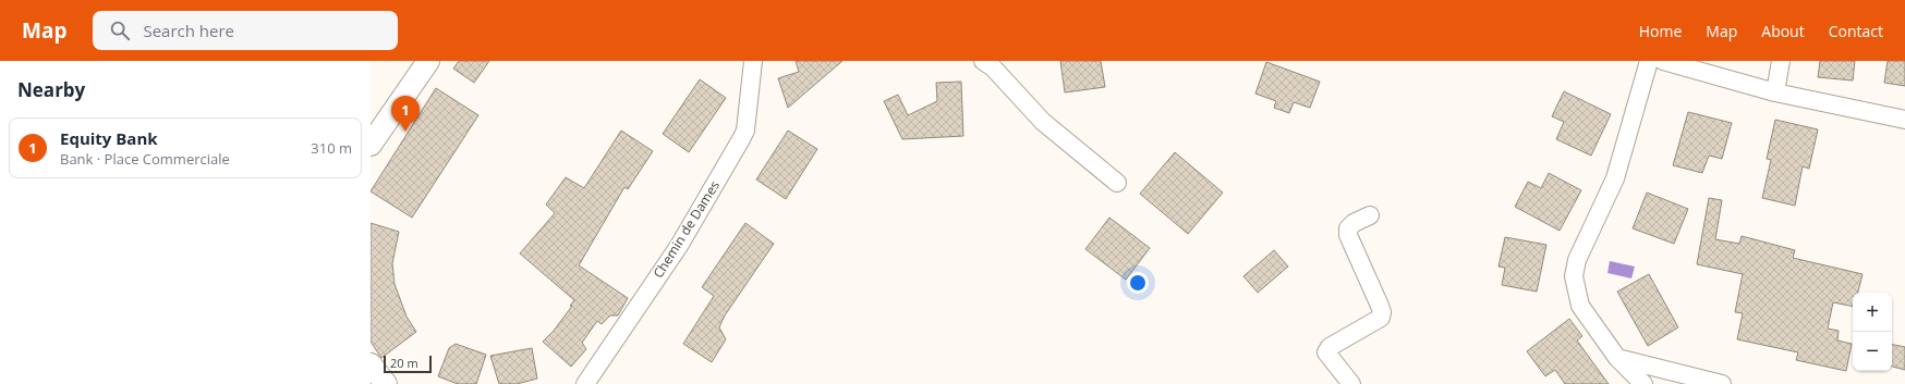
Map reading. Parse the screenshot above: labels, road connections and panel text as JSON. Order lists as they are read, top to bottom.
{
  "streets": {
    "street": ["Chemin de Dames"]
  },
  "scale_bar": "20 m",
  "page": {
    "header": "Map",
    "search": "Search here",
    "nav": [
      "Home",
      "Map",
      "About",
      "Contact"
    ],
    "heading": "Nearby",
    "pins": "1",
    "list": [
      {
        "mark": "1",
        "name": "Equity Bank",
        "note": "Bank · Place Commerciale",
        "value": "310 m"
      }
    ],
    "map_buttons": ["+", "−"],
    "scale": "20 m"
  }
}
